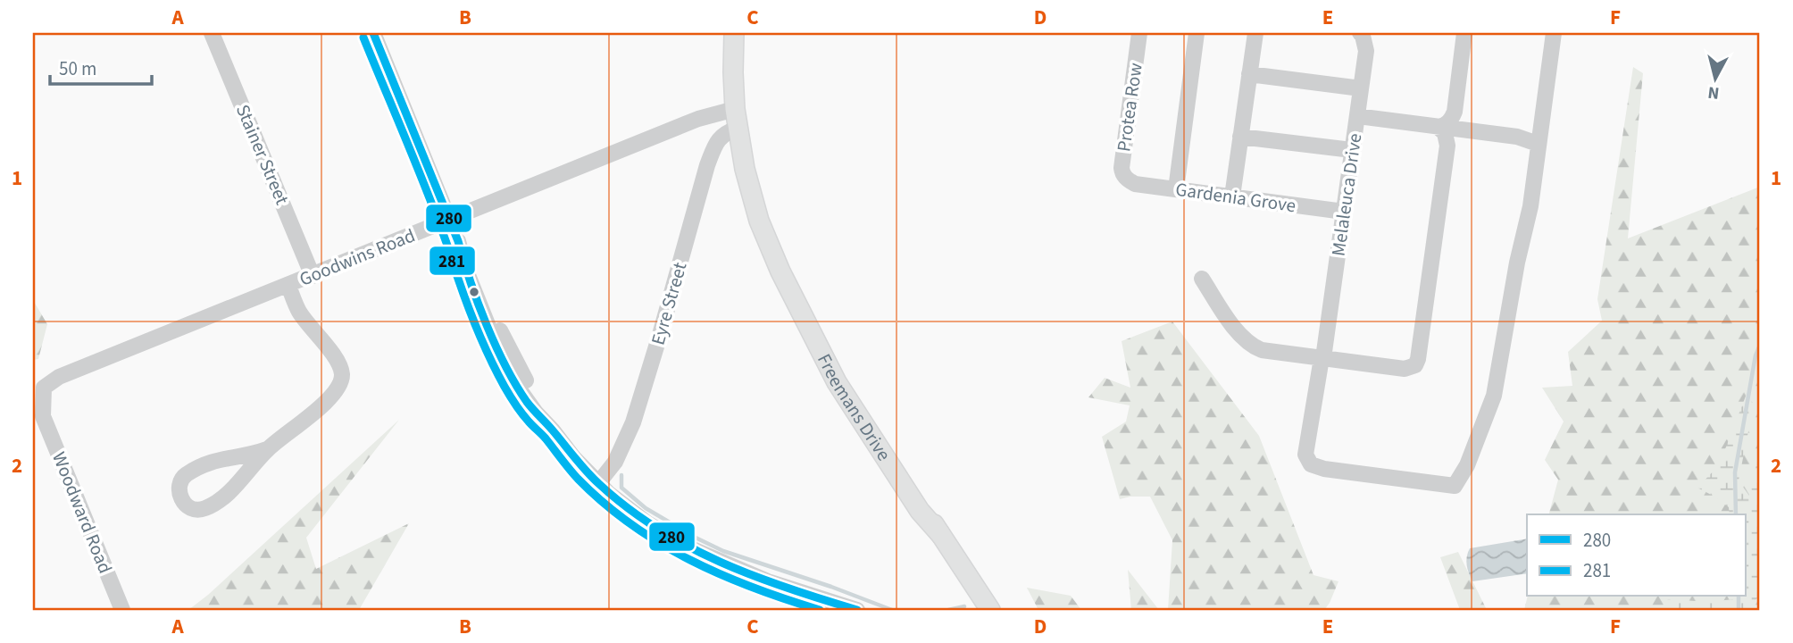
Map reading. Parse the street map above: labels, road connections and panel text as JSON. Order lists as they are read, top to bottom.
{
  "streets": {
    "main road": ["Freemans Drive"],
    "street": [
      "Protea Row",
      "Stainer Street",
      "Melaleuca Drive",
      "Gardenia Grove",
      "Goodwins Road",
      "Eyre Street",
      "Woodward Road"
    ]
  },
  "crossings": [
    ["Protea Row", "Gardenia Grove"],
    ["Stainer Street", "Goodwins Road"],
    ["Melaleuca Drive", "Gardenia Grove"],
    ["Goodwins Road", "Eyre Street"],
    ["Goodwins Road", "Freemans Drive"],
    ["Goodwins Road", "Woodward Road"],
    ["Eyre Street", "Freemans Drive"]
  ],
  "lines": ["transit line 280", "transit line 281"],
  "legend": ["280", "281"],
  "scale_bar": "50 m",
  "north": "bottom",
  "grid": {
    "columns": [
      "A",
      "B",
      "C",
      "D",
      "E",
      "F"
    ],
    "rows": ["1", "2"]
  }
}
